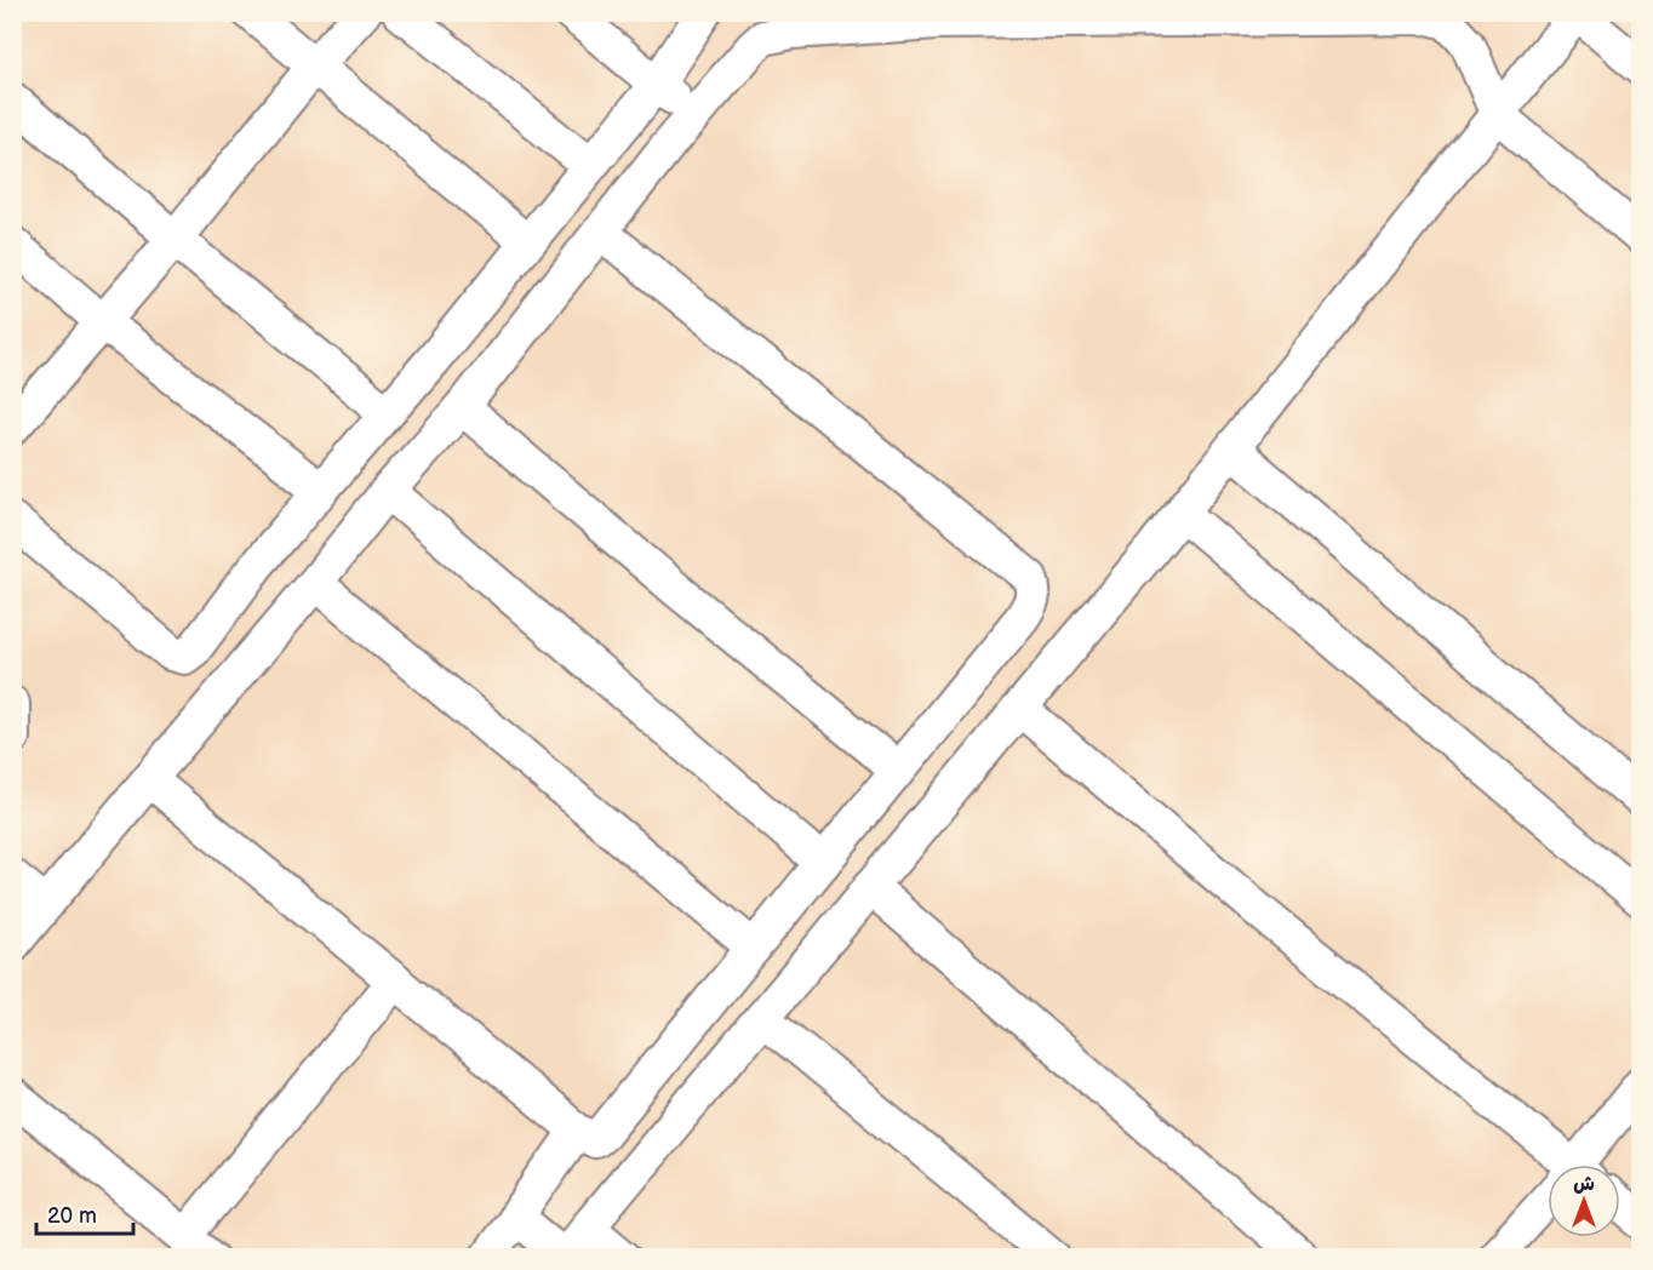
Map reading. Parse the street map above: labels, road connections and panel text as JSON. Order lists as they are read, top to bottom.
{
  "scale_bar": "20 m",
  "north": "top"
}
